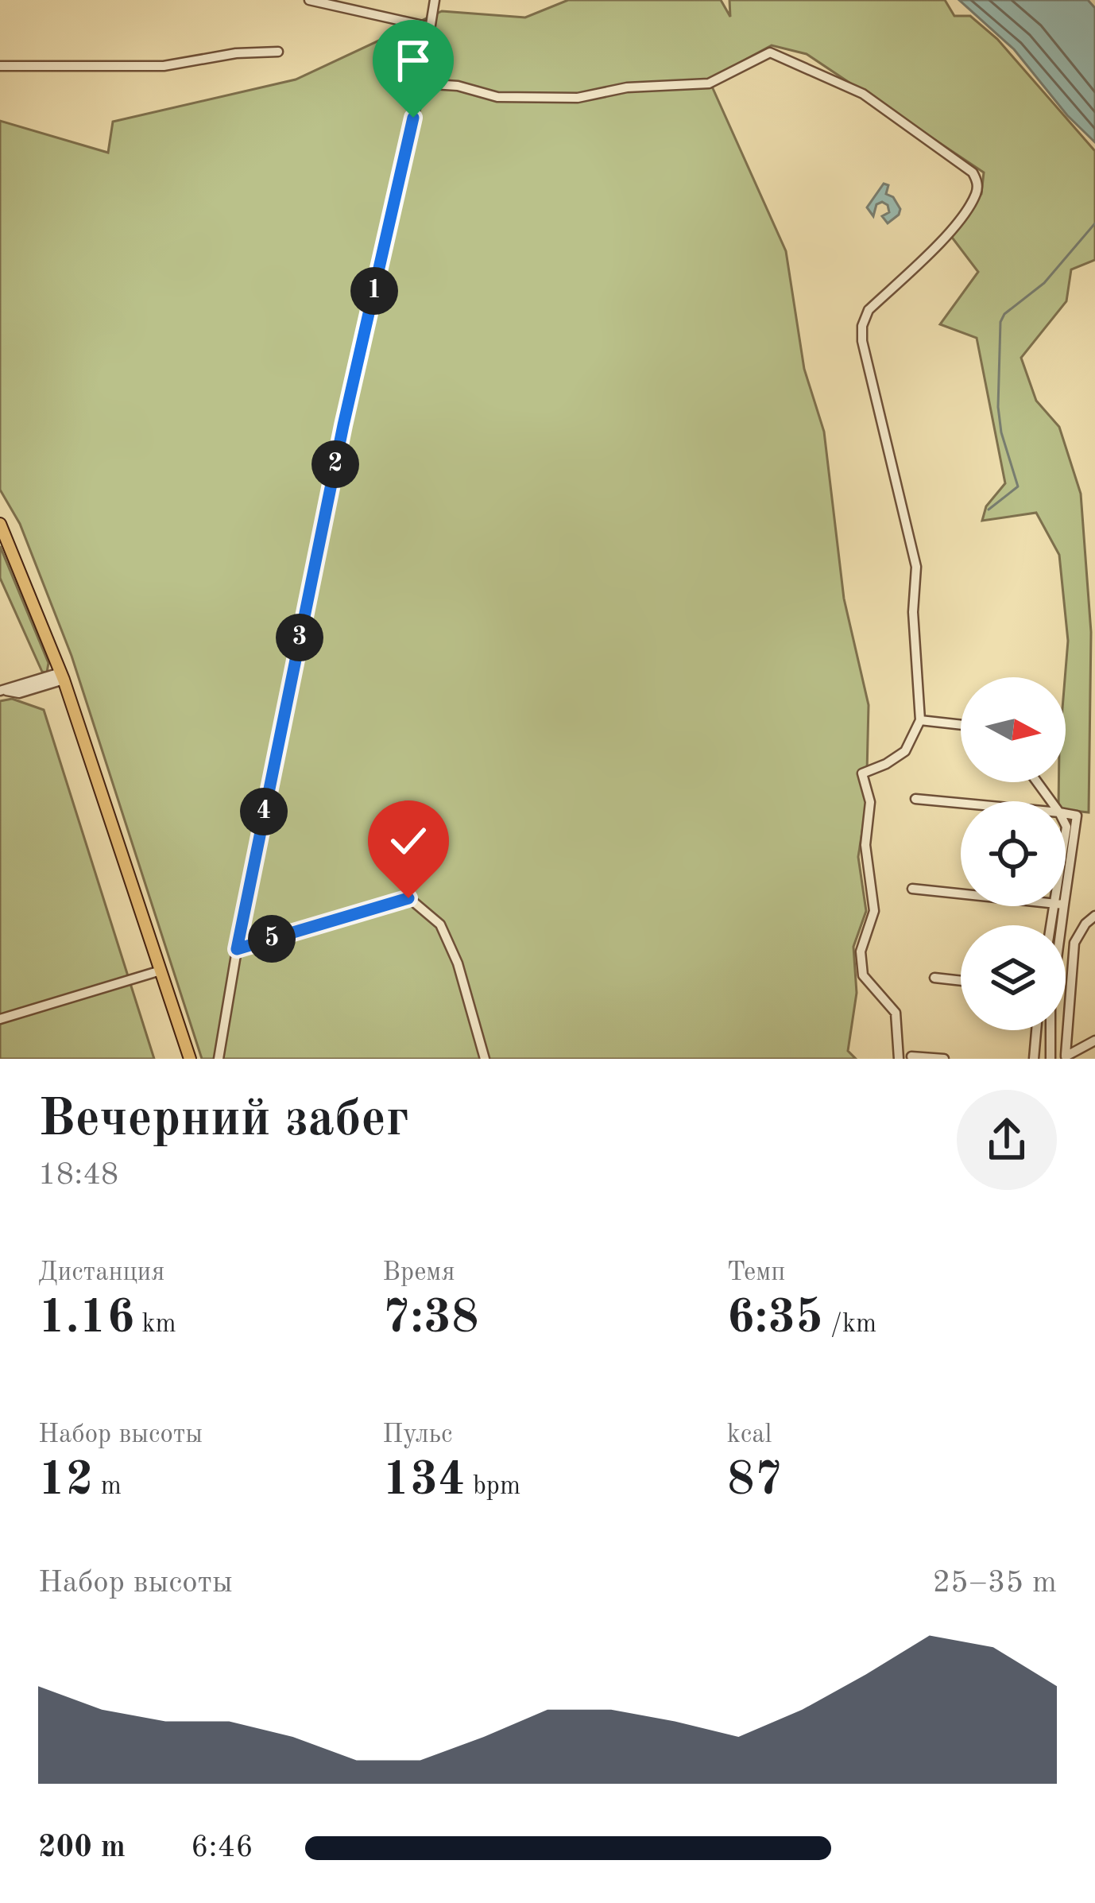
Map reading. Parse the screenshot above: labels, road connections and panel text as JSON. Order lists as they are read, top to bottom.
{
  "north": "right",
  "page": {
    "pins": [
      "1",
      "2",
      "3",
      "4",
      "5"
    ],
    "heading": ["Вечерний забег", "18:48"],
    "stats": [
      ["Дистанция", "1.16 km"],
      ["Время", "7:38"],
      ["Темп", "6:35 /km"],
      ["Набор высоты", "12 m"],
      ["Пульс", "134 bpm"],
      ["kcal", "87"]
    ],
    "chart": ["Набор высоты", "25–35 m"],
    "list": [
      {
        "name": "200 m",
        "note": "6:46"
      }
    ]
  }
}
